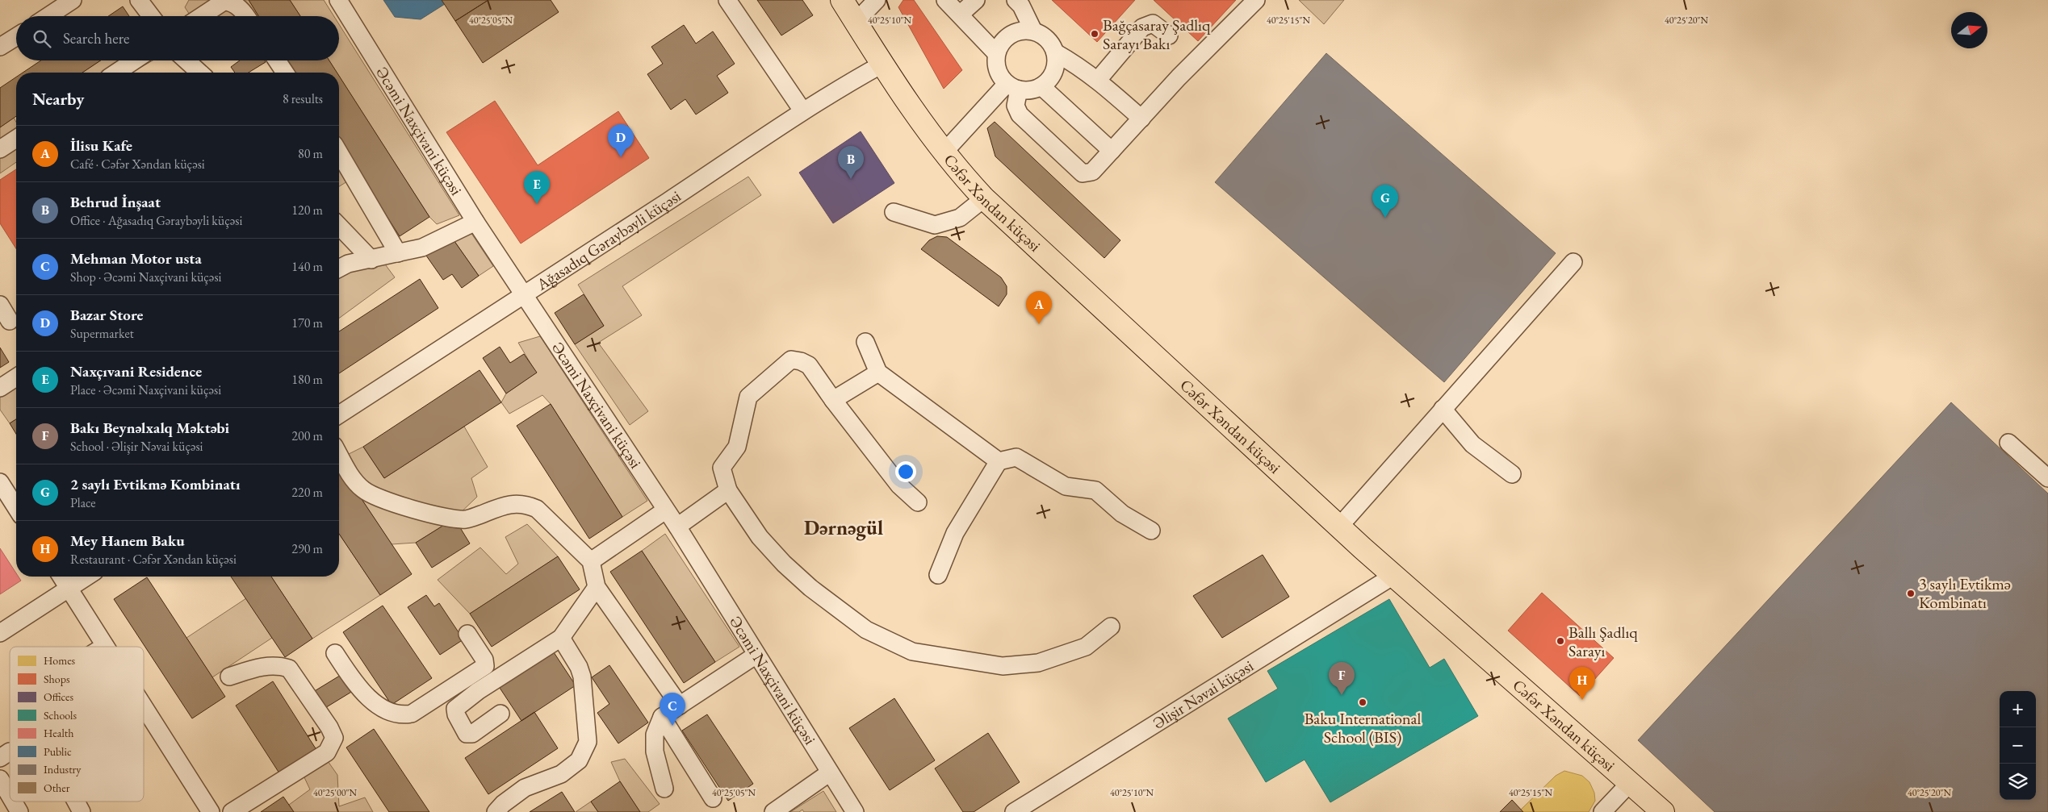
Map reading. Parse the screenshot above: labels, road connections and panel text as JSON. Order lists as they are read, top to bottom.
{
  "streets": {
    "main road": ["Cəfər Xəndan küçəsi"],
    "street": ["Əcəmi Naxçivani küçəsi", "Ağasadıq Gəraybəyli küçəsi", "Əlişir Nəvai küçəsi"]
  },
  "crossings": [
    ["Əcəmi Naxçivani küçəsi", "Ağasadıq Gəraybəyli küçəsi"],
    ["Cəfər Xəndan küçəsi", "Ağasadıq Gəraybəyli küçəsi"],
    ["Cəfər Xəndan küçəsi", "Əlişir Nəvai küçəsi"]
  ],
  "districts": ["Dərnəgül"],
  "places": [
    "Bağçasaray Şadlıq Sarayı Bakı",
    "3 saylı Evtikmə Kombinatı",
    "Ballı Şadlıq Sarayı",
    "Baku International School (BIS)"
  ],
  "legend": [
    "Homes",
    "Shops",
    "Offices",
    "Schools",
    "Health",
    "Public",
    "Industry",
    "Other"
  ],
  "north": "right",
  "page": {
    "search": "Search here",
    "heading": ["Nearby", "8 results"],
    "pins": [
      "D",
      "B",
      "E",
      "G",
      "A",
      "F",
      "H",
      "C"
    ],
    "list": [
      {
        "mark": "A",
        "name": "İlisu Kafe",
        "note": "Café · Cəfər Xəndan küçəsi",
        "value": "80 m"
      },
      {
        "mark": "B",
        "name": "Behrud İnşaat",
        "note": "Office · Ağasadıq Gəraybəyli küçəsi",
        "value": "120 m"
      },
      {
        "mark": "C",
        "name": "Mehman Motor usta",
        "note": "Shop · Əcəmi Naxçivani küçəsi",
        "value": "140 m"
      },
      {
        "mark": "D",
        "name": "Bazar Store",
        "note": "Supermarket",
        "value": "170 m"
      },
      {
        "mark": "E",
        "name": "Naxçıvani Residence",
        "note": "Place · Əcəmi Naxçivani küçəsi",
        "value": "180 m"
      },
      {
        "mark": "F",
        "name": "Bakı Beynəlxalq Məktəbi",
        "note": "School · Əlişir Nəvai küçəsi",
        "value": "200 m"
      },
      {
        "mark": "G",
        "name": "2 saylı Evtikmə Kombinatı",
        "note": "Place",
        "value": "220 m"
      },
      {
        "mark": "H",
        "name": "Mey Hanem Baku",
        "note": "Restaurant · Cəfər Xəndan küçəsi",
        "value": "290 m"
      }
    ],
    "map_buttons": ["+", "−"]
  },
  "coordinates": [
    "40°25'05\"N",
    "40°25'10\"N",
    "40°25'15\"N",
    "40°25'20\"N",
    "40°25'00\"N"
  ]
}
